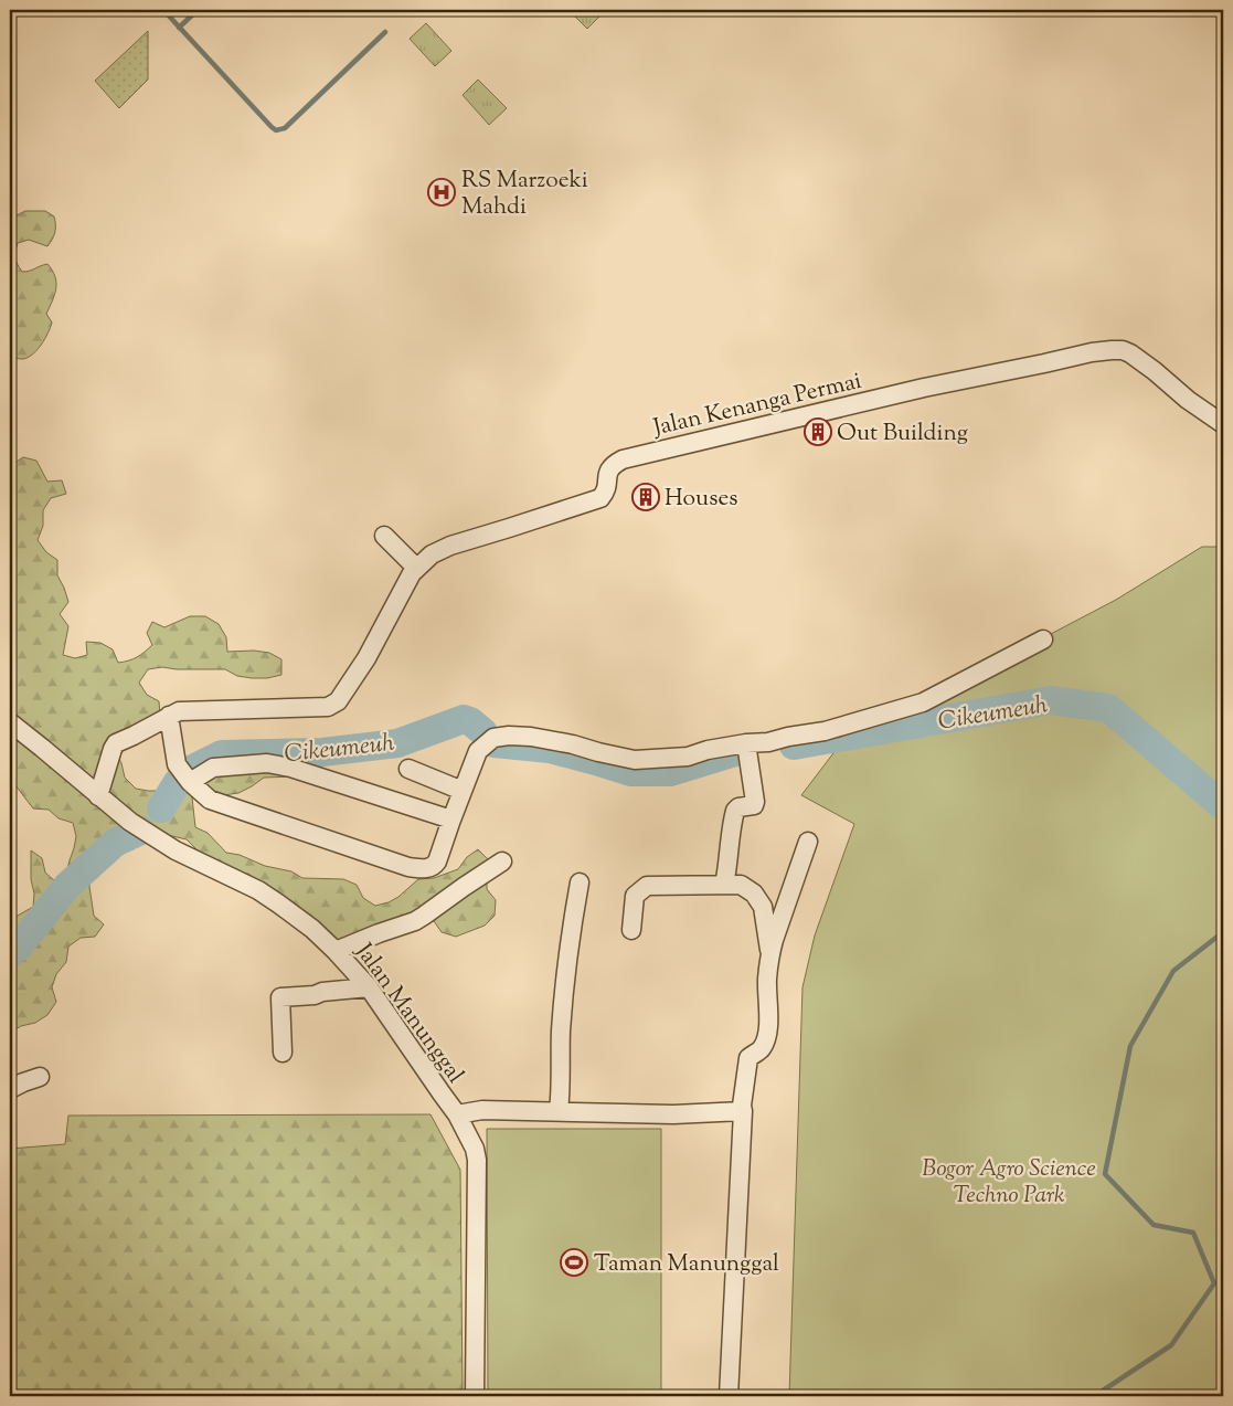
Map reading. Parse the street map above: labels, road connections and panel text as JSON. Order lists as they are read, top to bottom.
{
  "streets": {
    "street": ["Jalan Kenanga Permai", "Jalan Manunggal"]
  },
  "crossings": [
    ["Jalan Kenanga Permai", "Jalan Manunggal"]
  ],
  "water": ["Cikeumeuh"],
  "parks": ["Bogor Agro Science Techno Park"],
  "places": {
    "hospital": ["RS Marzoeki Mahdi"],
    "building": ["Out Building", "Houses"],
    "sports": ["Taman Manunggal"]
  }
}
